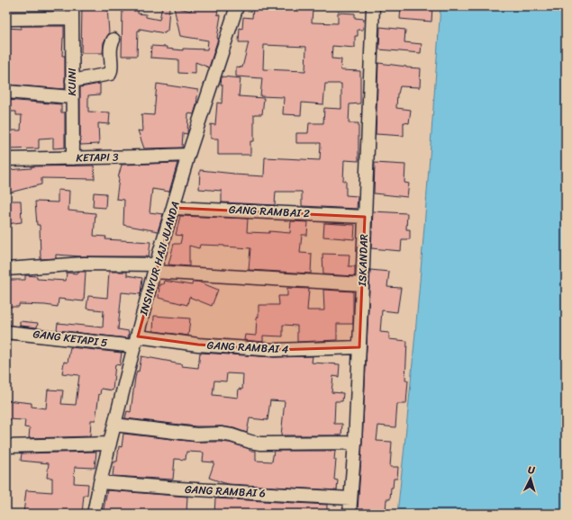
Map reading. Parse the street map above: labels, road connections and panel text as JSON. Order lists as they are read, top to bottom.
{
  "streets": {
    "street": [
      "KUINI",
      "KETAPI 3",
      "GANG RAMBAI 2",
      "INSINYUR HAJI JUANDA",
      "ISKANDAR",
      "GANG KETAPI 5",
      "GANG RAMBAI 4",
      "GANG RAMBAI 6"
    ]
  },
  "crossings": [
    ["KUINI", "KETAPI 3"],
    ["KETAPI 3", "INSINYUR HAJI JUANDA"],
    ["GANG RAMBAI 2", "INSINYUR HAJI JUANDA"],
    ["GANG RAMBAI 2", "ISKANDAR"],
    ["INSINYUR HAJI JUANDA", "GANG KETAPI 5"],
    ["INSINYUR HAJI JUANDA", "GANG RAMBAI 4"],
    ["INSINYUR HAJI JUANDA", "GANG RAMBAI 6"],
    ["ISKANDAR", "GANG RAMBAI 4"],
    ["ISKANDAR", "GANG RAMBAI 6"],
    ["GANG KETAPI 5", "GANG RAMBAI 4"]
  ],
  "north": "top"
}
